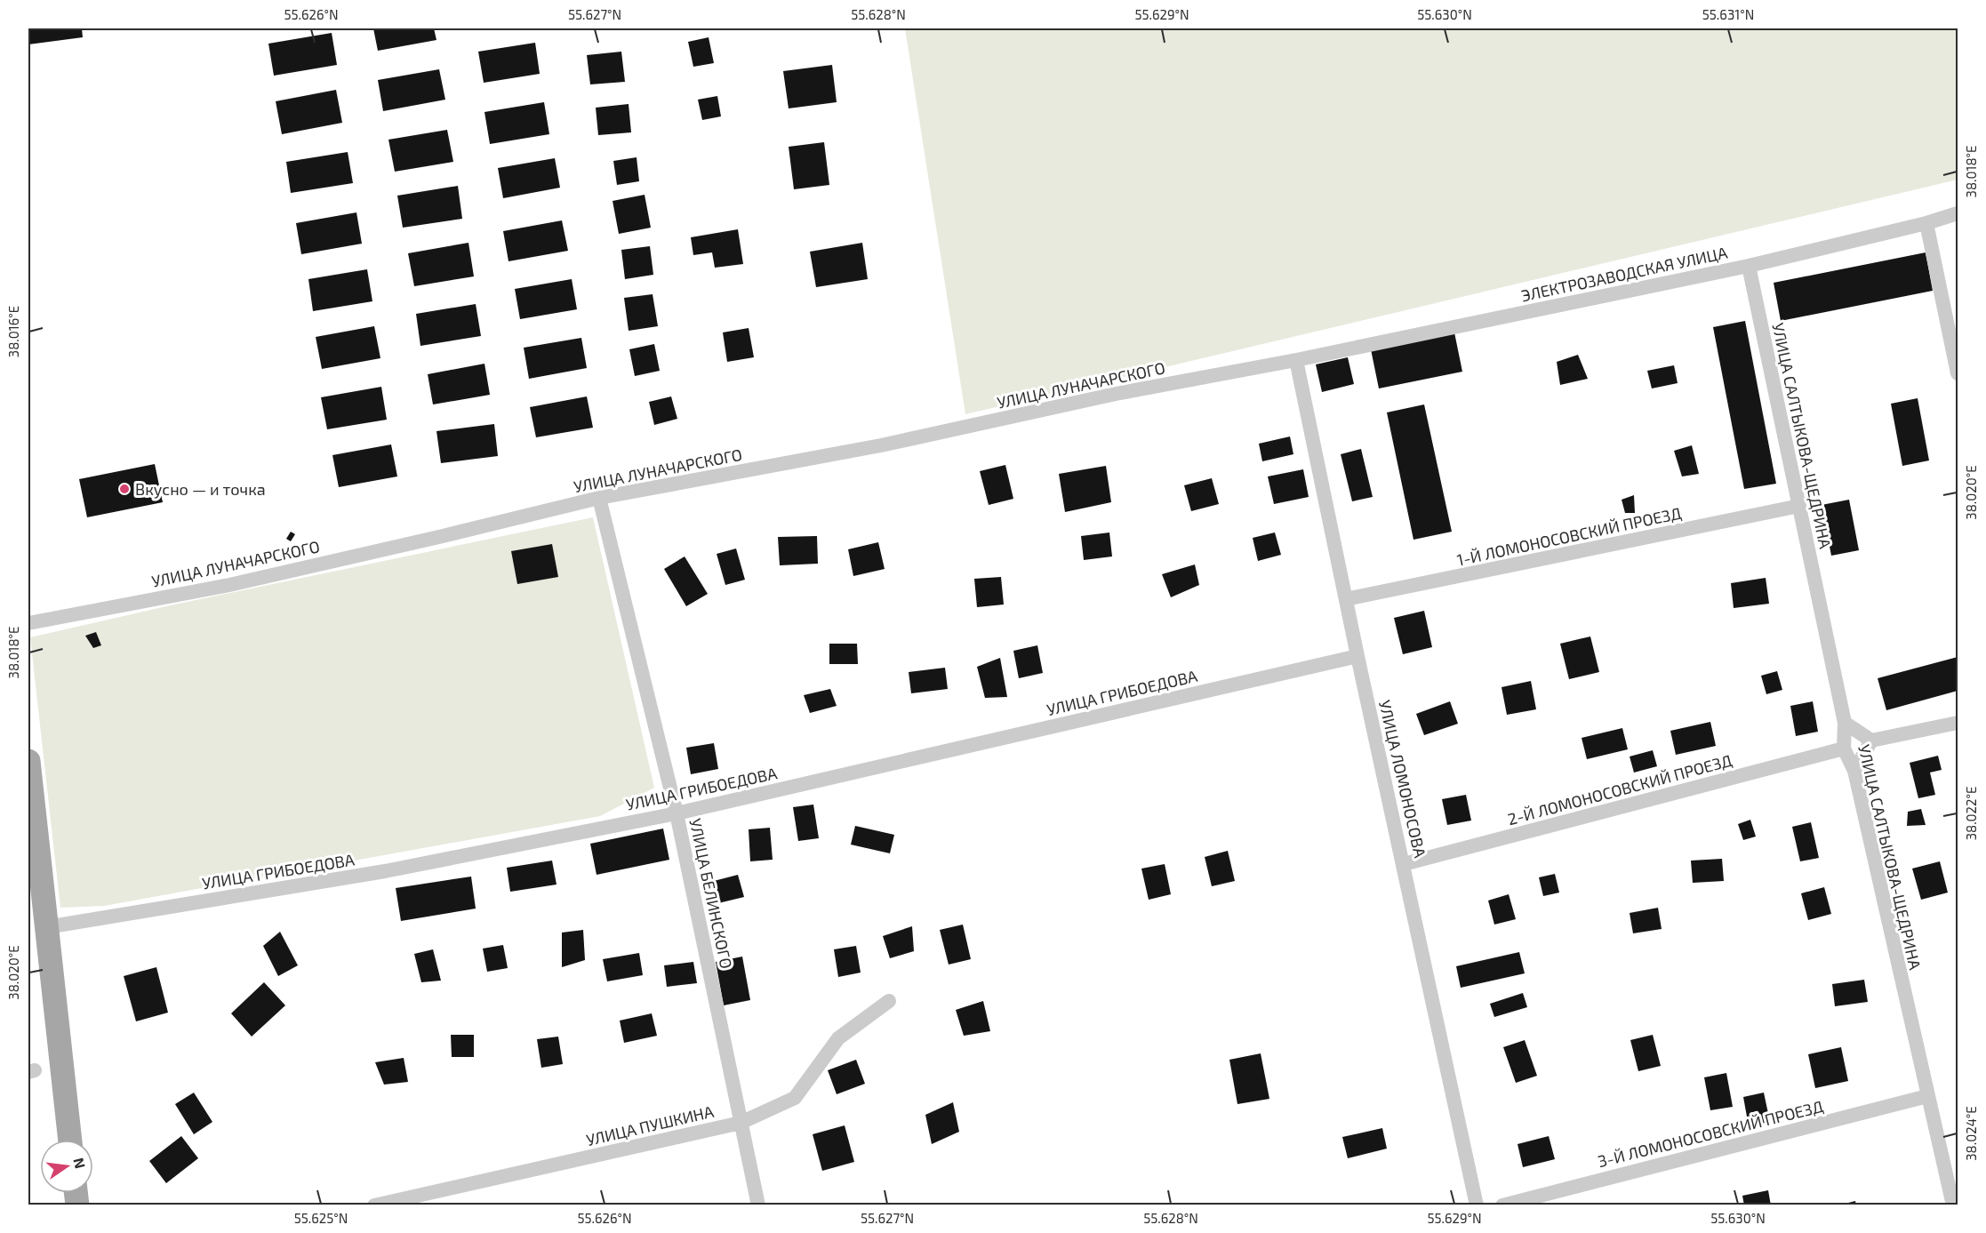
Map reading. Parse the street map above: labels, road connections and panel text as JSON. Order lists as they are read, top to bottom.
{
  "streets": {
    "street": [
      "ЭЛЕКТРОЗАВОДСКАЯ УЛИЦА",
      "УЛИЦА ЛУНАЧАРСКОГО",
      "УЛИЦА САЛТЫКОВА-ЩЕДРИНА",
      "1-Й ЛОМОНОСОВСКИЙ ПРОЕЗД",
      "УЛИЦА ГРИБОЕДОВА",
      "УЛИЦА ЛОМОНОСОВА",
      "2-Й ЛОМОНОСОВСКИЙ ПРОЕЗД",
      "УЛИЦА БЕЛИНСКОГО",
      "УЛИЦА ПУШКИНА",
      "3-Й ЛОМОНОСОВСКИЙ ПРОЕЗД"
    ]
  },
  "crossings": [
    ["ЭЛЕКТРОЗАВОДСКАЯ УЛИЦА", "УЛИЦА ЛУНАЧАРСКОГО"],
    ["ЭЛЕКТРОЗАВОДСКАЯ УЛИЦА", "УЛИЦА САЛТЫКОВА-ЩЕДРИНА"],
    ["ЭЛЕКТРОЗАВОДСКАЯ УЛИЦА", "УЛИЦА ЛОМОНОСОВА"],
    ["УЛИЦА ЛУНАЧАРСКОГО", "УЛИЦА ЛОМОНОСОВА"],
    ["УЛИЦА ЛУНАЧАРСКОГО", "УЛИЦА БЕЛИНСКОГО"],
    ["УЛИЦА САЛТЫКОВА-ЩЕДРИНА", "1-Й ЛОМОНОСОВСКИЙ ПРОЕЗД"],
    ["УЛИЦА САЛТЫКОВА-ЩЕДРИНА", "2-Й ЛОМОНОСОВСКИЙ ПРОЕЗД"],
    ["УЛИЦА САЛТЫКОВА-ЩЕДРИНА", "3-Й ЛОМОНОСОВСКИЙ ПРОЕЗД"],
    ["1-Й ЛОМОНОСОВСКИЙ ПРОЕЗД", "УЛИЦА ЛОМОНОСОВА"],
    ["УЛИЦА ГРИБОЕДОВА", "УЛИЦА ЛОМОНОСОВА"],
    ["УЛИЦА ГРИБОЕДОВА", "УЛИЦА БЕЛИНСКОГО"],
    ["УЛИЦА ЛОМОНОСОВА", "2-Й ЛОМОНОСОВСКИЙ ПРОЕЗД"],
    ["УЛИЦА БЕЛИНСКОГО", "УЛИЦА ПУШКИНА"]
  ],
  "places": ["Вкусно — и точка"],
  "north": "right",
  "coordinates": [
    "55.626°N",
    "55.627°N",
    "55.628°N",
    "55.629°N",
    "55.630°N",
    "55.631°N",
    "38.018°E",
    "38.016°E",
    "38.020°E",
    "38.022°E",
    "38.024°E",
    "55.625°N"
  ]
}
